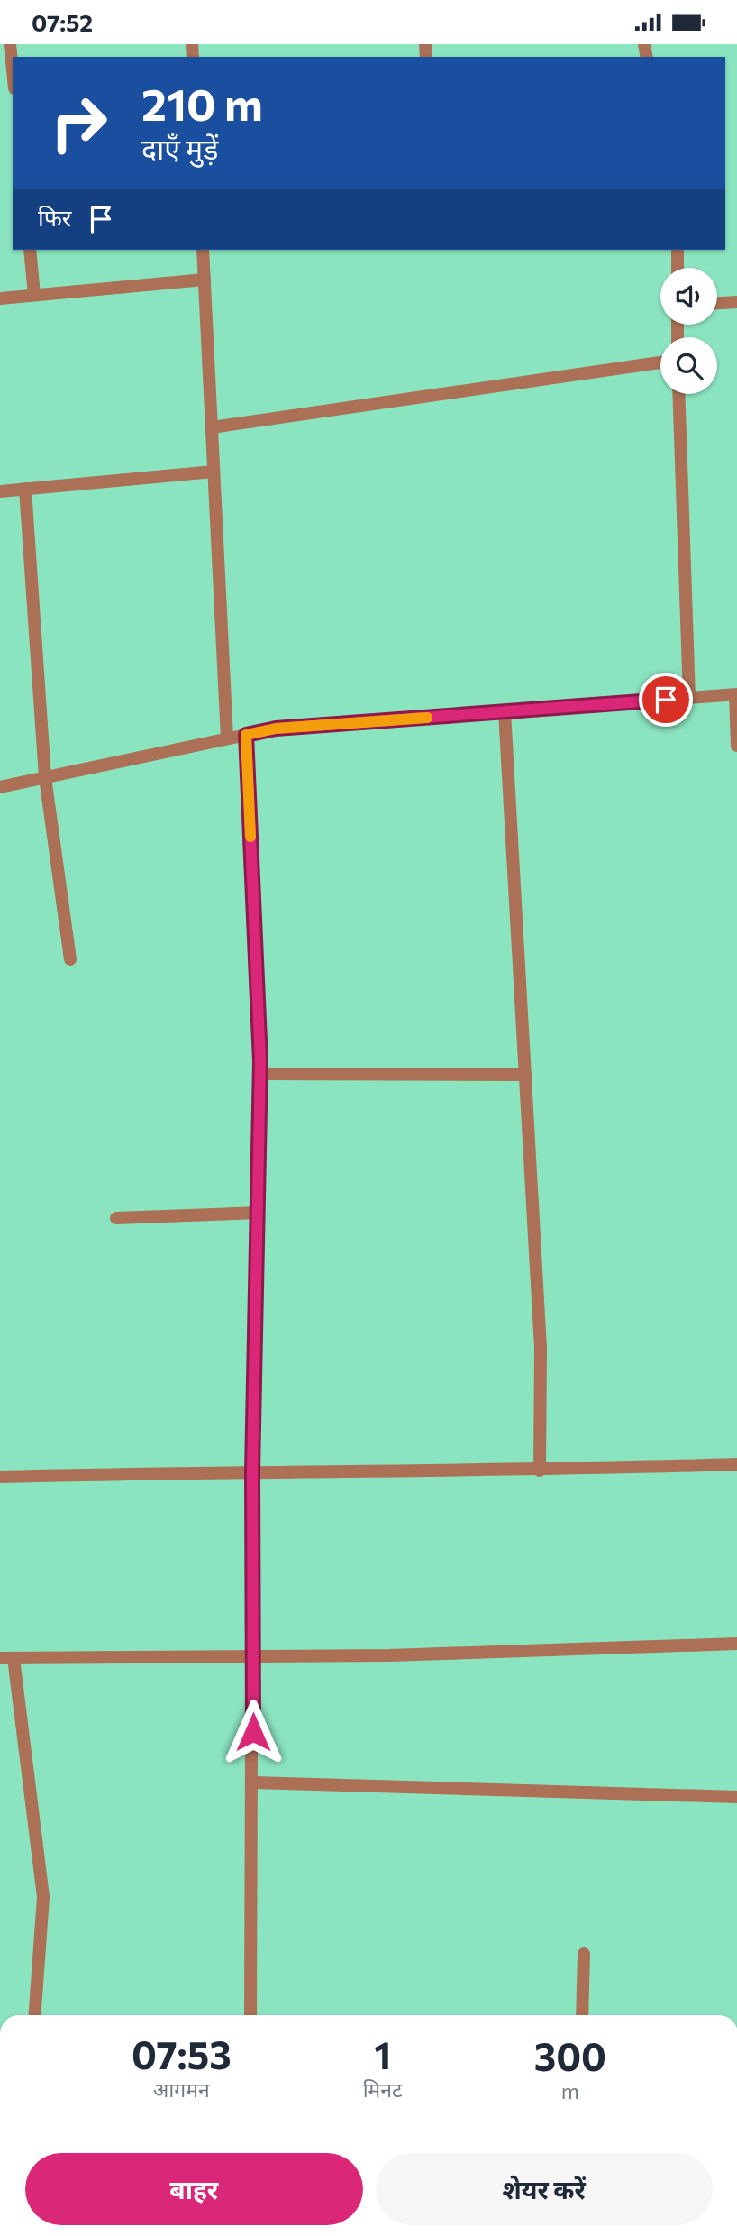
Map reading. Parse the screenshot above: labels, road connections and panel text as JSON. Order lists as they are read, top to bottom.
{
  "page": {
    "status": "07:52",
    "turn": ["210 m", "दाएँ मुड़ें"],
    "then": "फिर",
    "eta": [
      "07:53",
      "आगमन",
      "1",
      "मिनट",
      "300",
      "m"
    ],
    "buttons": ["बाहर", "शेयर करें"]
  }
}
